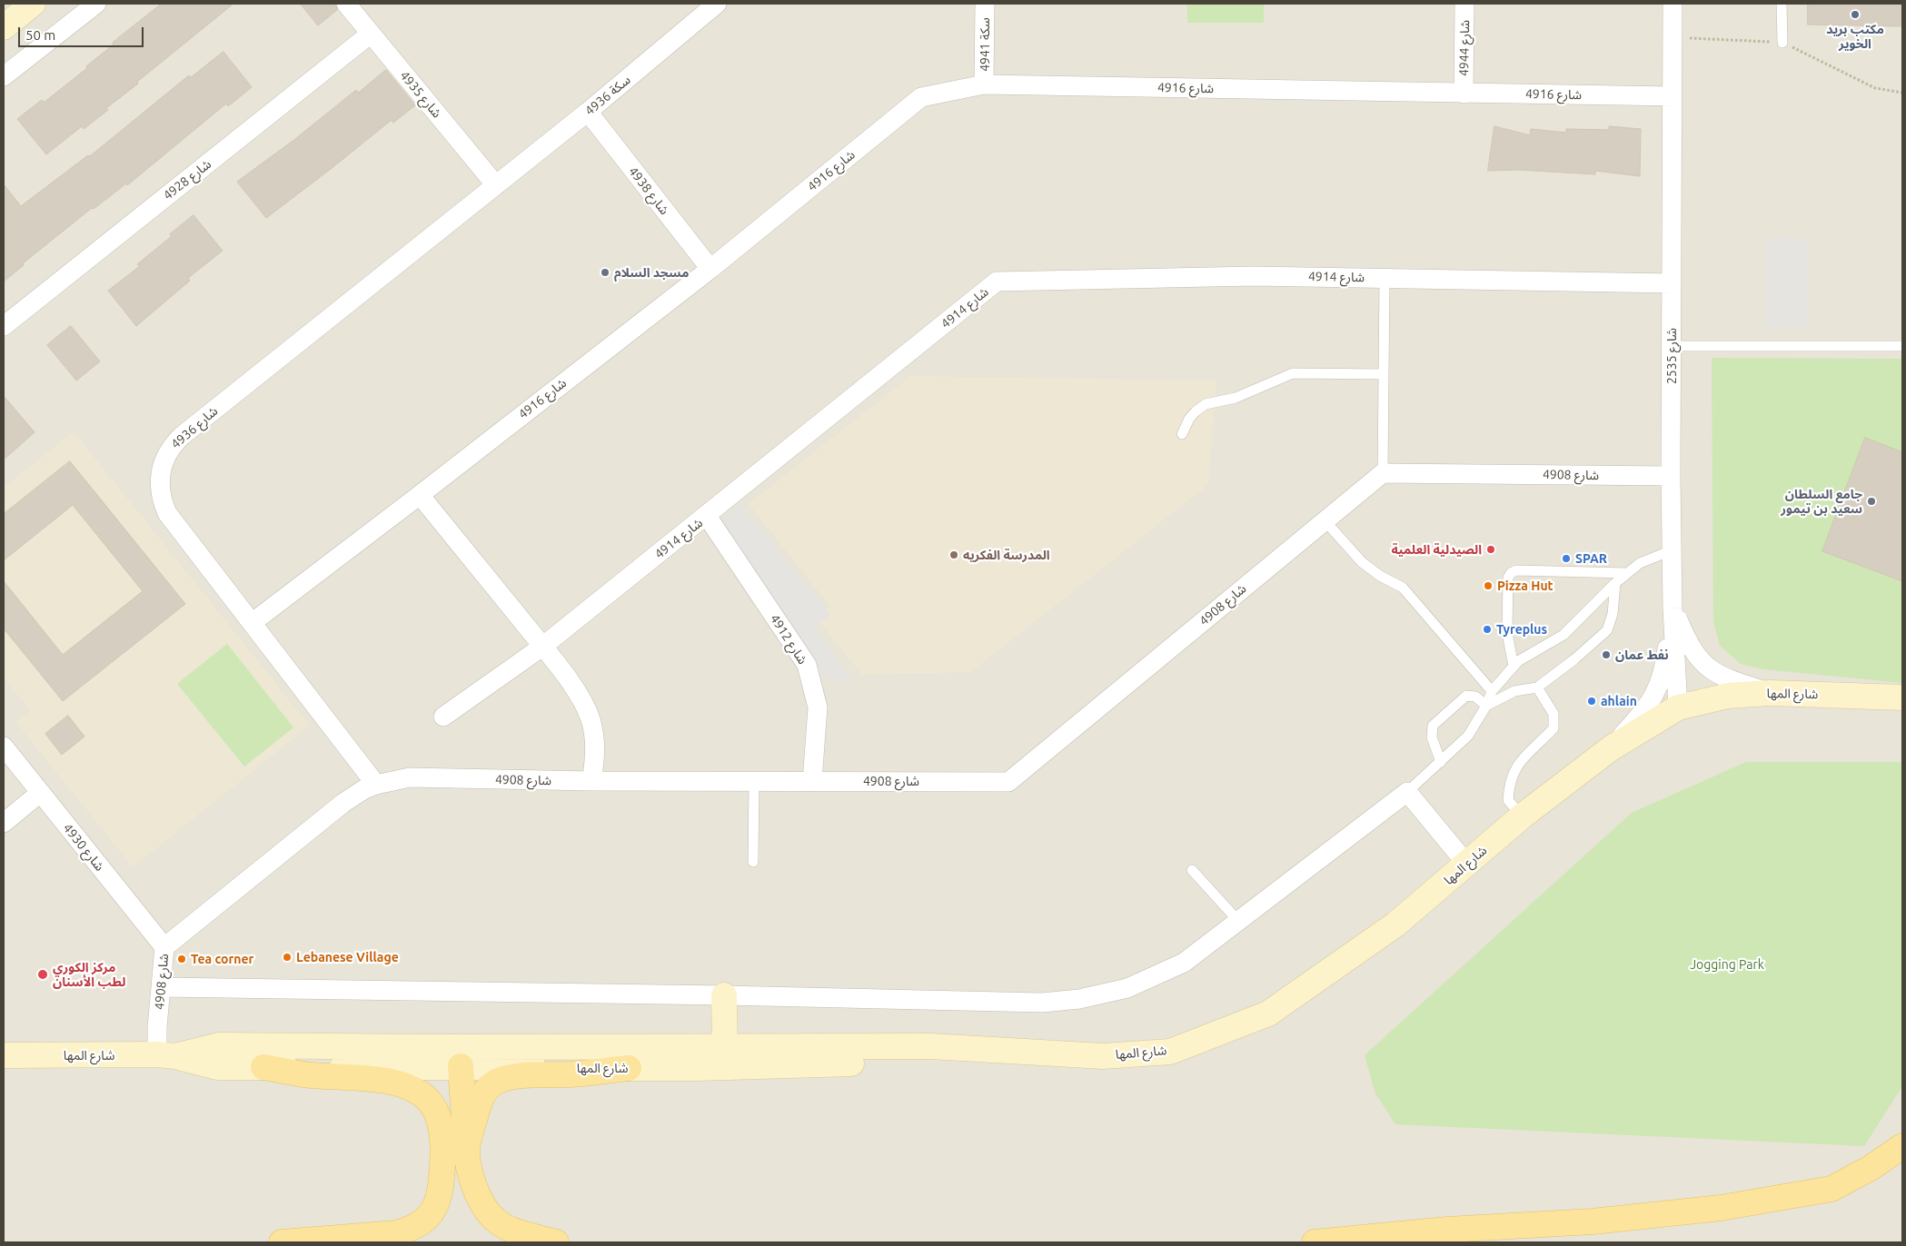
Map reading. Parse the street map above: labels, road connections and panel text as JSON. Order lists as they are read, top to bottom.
{
  "streets": {
    "street": [
      "سكة 4941",
      "4944 شارع",
      "4916 شارع",
      "4935 شارع",
      "سكة 4936",
      "4928 شارع",
      "شارع 4938",
      "4914 شارع",
      "2535 شارع",
      "4936 شارع",
      "4908 شارع",
      "4912 شارع",
      "شارع المها",
      "4930 شارع"
    ]
  },
  "crossings": [
    ["سكة 4941", "4916 شارع"],
    ["4944 شارع", "4916 شارع"],
    ["4916 شارع", "شارع 4938"],
    ["4916 شارع", "2535 شارع"],
    ["4916 شارع", "4936 شارع"],
    ["4935 شارع", "سكة 4936"],
    ["4935 شارع", "4928 شارع"],
    ["4935 شارع", "4936 شارع"],
    ["سكة 4936", "شارع 4938"],
    ["سكة 4936", "4936 شارع"],
    ["4914 شارع", "2535 شارع"],
    ["4914 شارع", "4912 شارع"],
    ["2535 شارع", "4908 شارع"],
    ["2535 شارع", "شارع المها"],
    ["4936 شارع", "4908 شارع"],
    ["4908 شارع", "4912 شارع"],
    ["4908 شارع", "شارع المها"],
    ["4908 شارع", "4930 شارع"]
  ],
  "parks": ["Jogging Park"],
  "places": [
    "مكتب بريد الخوير",
    "مسجد السلام",
    "جامع السلطان سعيد بن تيمور",
    "الصيدلية العلمية",
    "المدرسة الفكريه",
    "SPAR",
    "Pizza Hut",
    "Tyreplus",
    "نفط عمان",
    "ahlain",
    "Lebanese Village",
    "Tea corner",
    "مركز الكوري لطب الأسنان"
  ],
  "scale_bar": "50 m"
}
